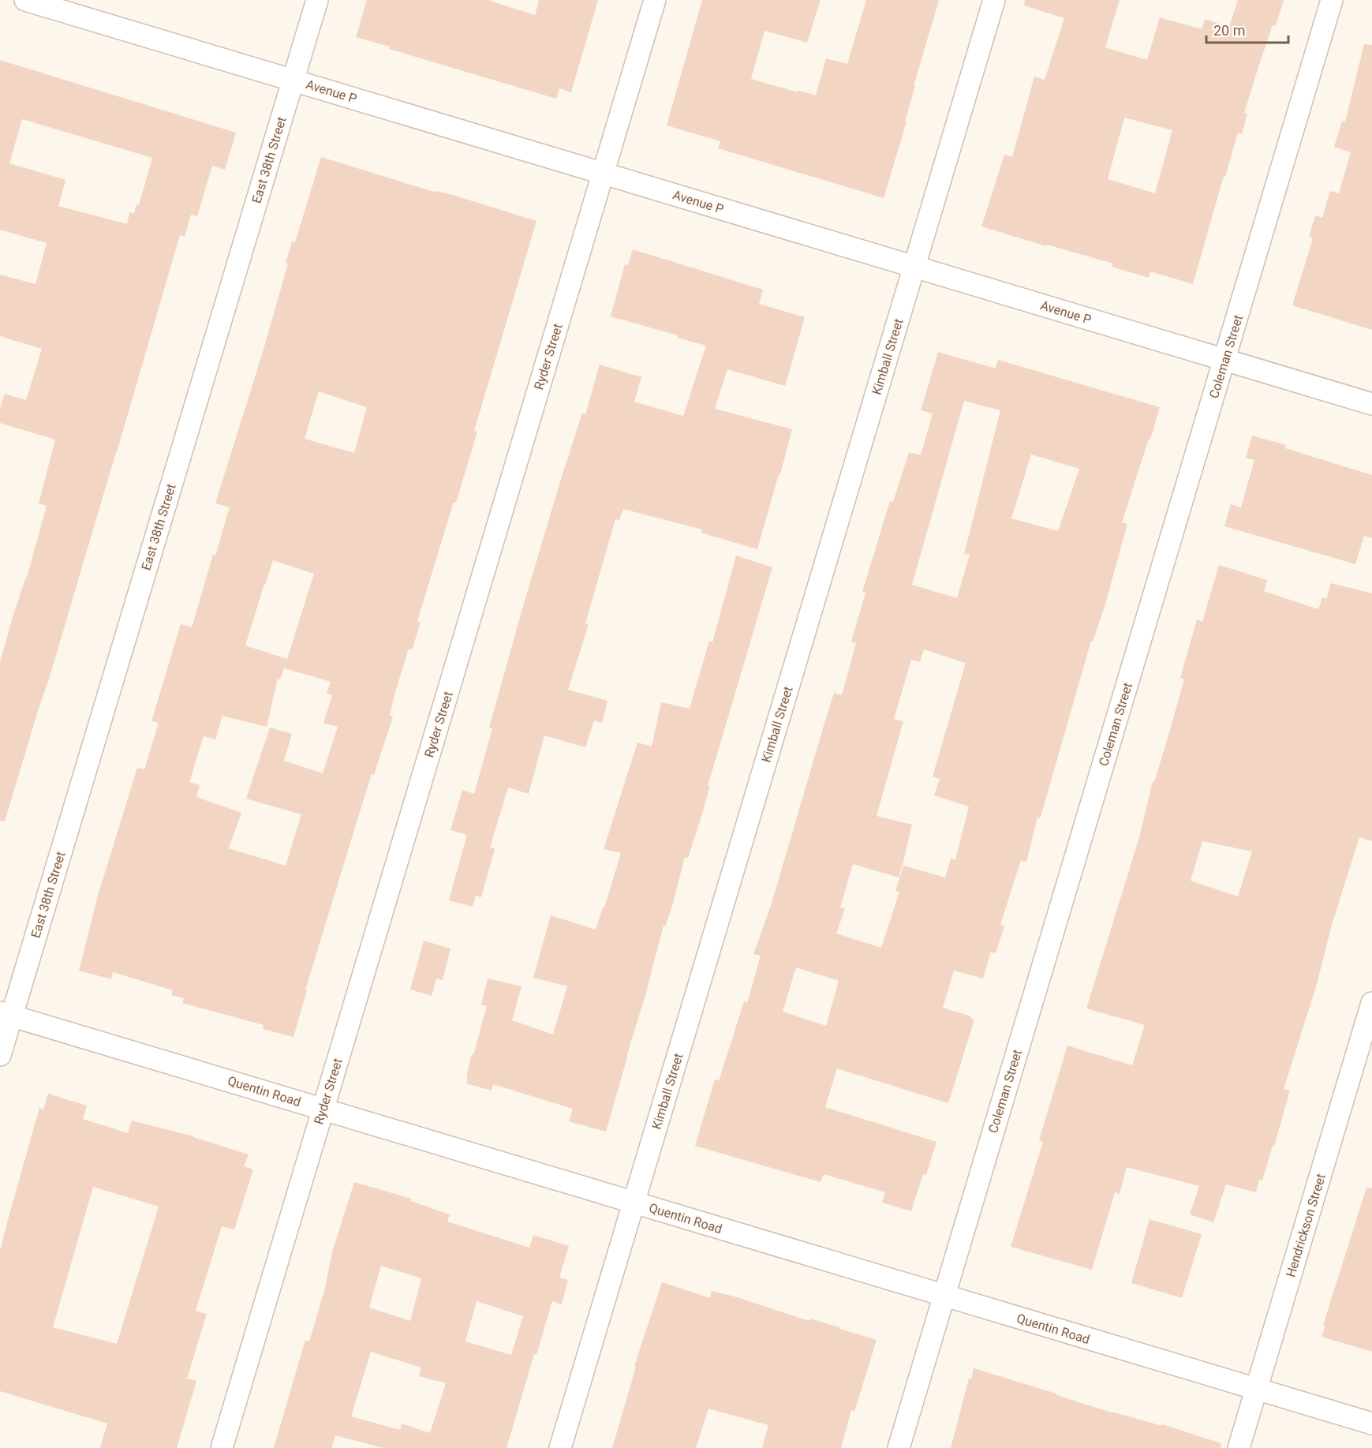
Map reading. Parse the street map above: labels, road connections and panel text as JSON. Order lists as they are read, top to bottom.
{
  "streets": {
    "street": [
      "Avenue P",
      "East 38th Street",
      "Ryder Street",
      "Kimball Street",
      "Coleman Street",
      "Quentin Road",
      "Hendrickson Street"
    ]
  },
  "crossings": [
    ["Avenue P", "East 38th Street"],
    ["Avenue P", "Ryder Street"],
    ["Avenue P", "Kimball Street"],
    ["Avenue P", "Coleman Street"],
    ["East 38th Street", "Quentin Road"],
    ["Ryder Street", "Quentin Road"],
    ["Kimball Street", "Quentin Road"],
    ["Coleman Street", "Quentin Road"],
    ["Quentin Road", "Hendrickson Street"]
  ],
  "scale_bar": "20 m"
}
